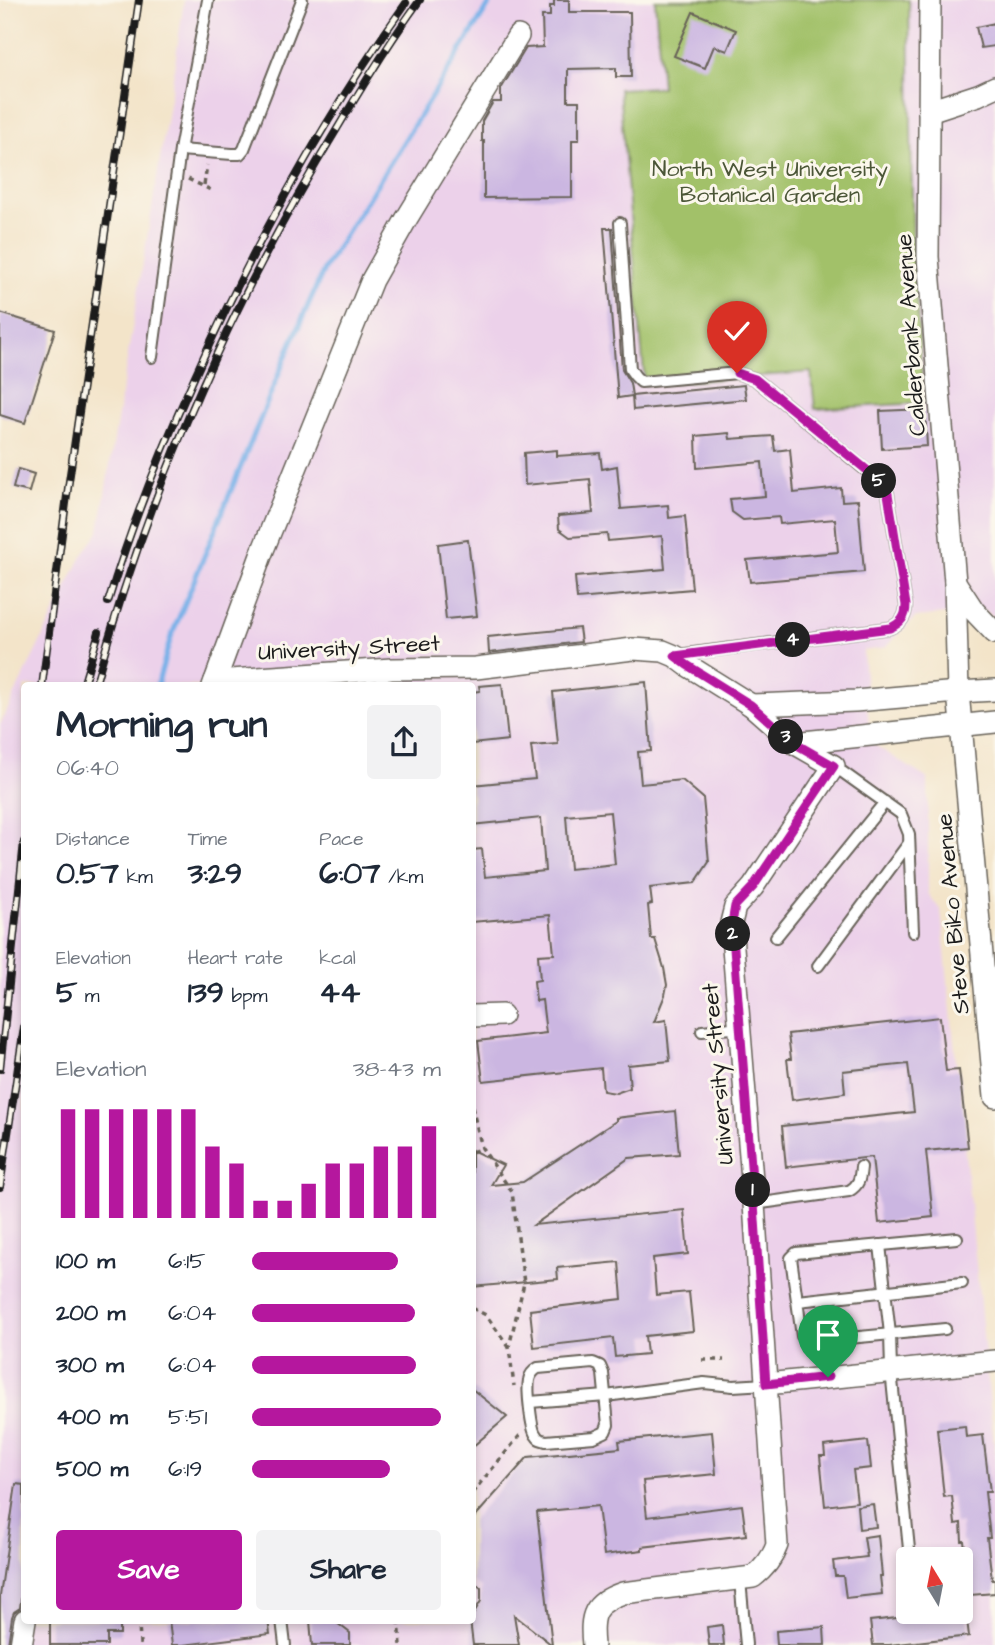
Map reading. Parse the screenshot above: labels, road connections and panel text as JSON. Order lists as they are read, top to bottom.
{
  "streets": {
    "street": ["Calderbank Avenue", "University Street", "Steve Biko Avenue"]
  },
  "crossings": [
    ["Calderbank Avenue", "Steve Biko Avenue"]
  ],
  "parks": ["North West University Botanical Garden"],
  "north": "top",
  "page": {
    "pins": [
      "5",
      "4",
      "3",
      "2",
      "1"
    ],
    "heading": ["Morning run", "06:40"],
    "stats": [
      ["Distance", "0.57 km"],
      ["Time", "3:29"],
      ["Pace", "6:07 /km"],
      ["Elevation", "5 m"],
      ["Heart rate", "139 bpm"],
      ["kcal", "44"]
    ],
    "chart": ["Elevation", "38–43 m"],
    "list": [
      {
        "name": "100 m",
        "note": "6:15"
      },
      {
        "name": "200 m",
        "note": "6:04"
      },
      {
        "name": "300 m",
        "note": "6:04"
      },
      {
        "name": "400 m",
        "note": "5:51"
      },
      {
        "name": "500 m",
        "note": "6:19"
      }
    ],
    "buttons": ["Save", "Share"]
  }
}
